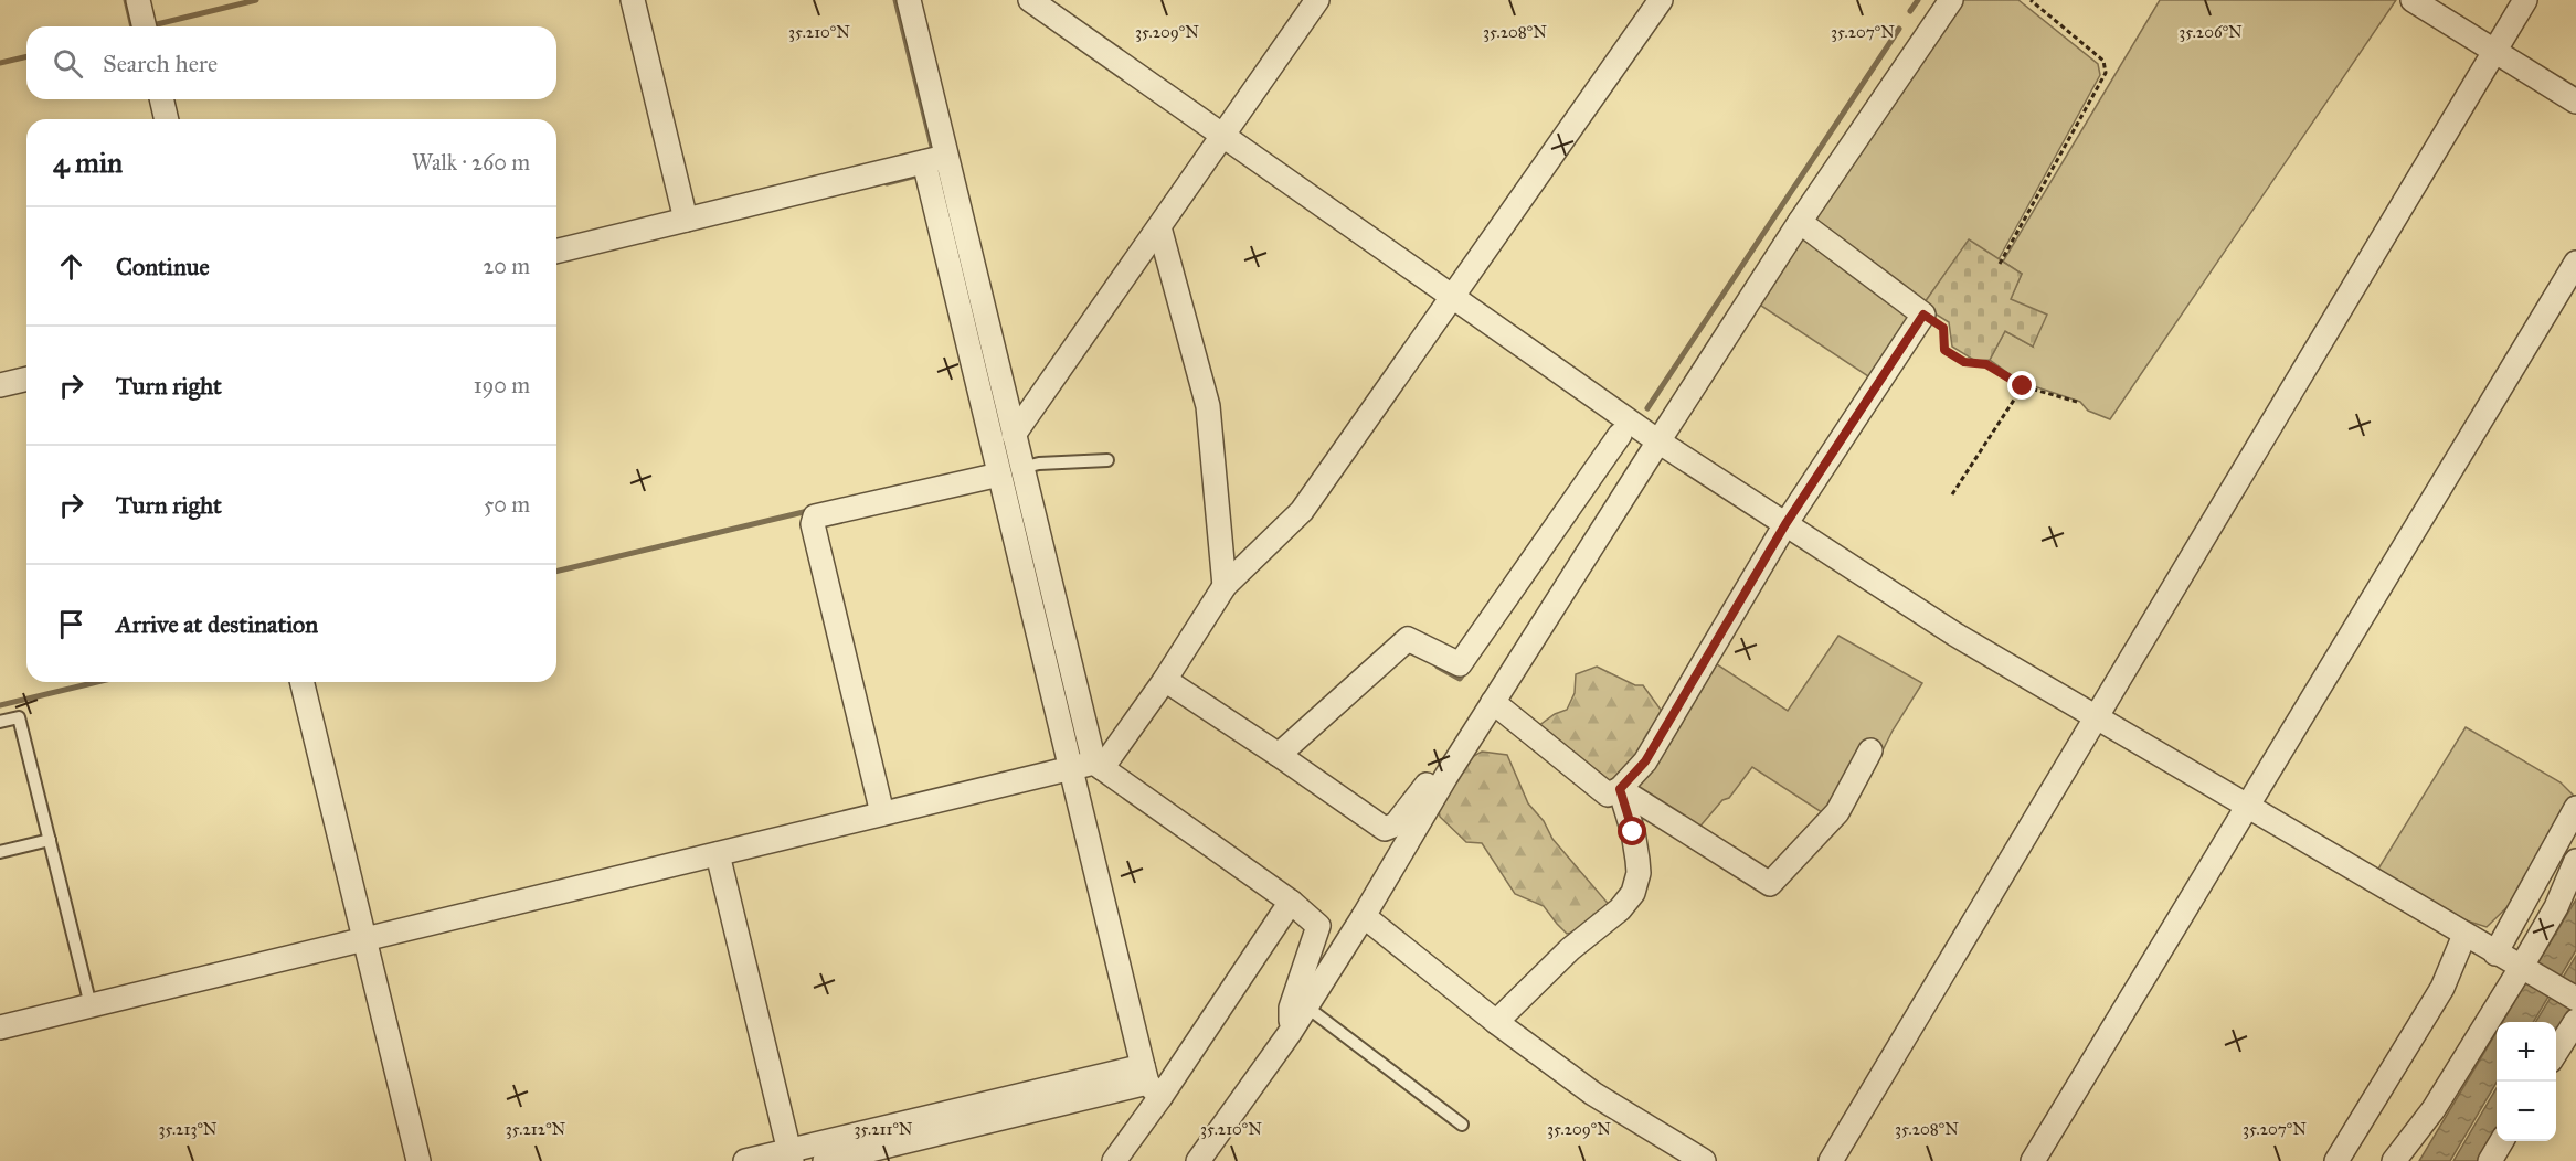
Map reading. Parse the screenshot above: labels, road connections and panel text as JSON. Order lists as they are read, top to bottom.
{
  "page": {
    "search": "Search here",
    "heading": ["4 min", "Walk · 260 m"],
    "list": [
      ["Continue", "20 m"],
      ["Turn right", "190 m"],
      ["Turn right", "50 m"],
      "Arrive at destination"
    ],
    "map_buttons": ["+", "−"]
  },
  "coordinates": [
    "35.206°N",
    "35.210°N",
    "35.209°N",
    "35.208°N",
    "35.207°N",
    "35.213°N",
    "35.212°N",
    "35.211°N"
  ]
}
